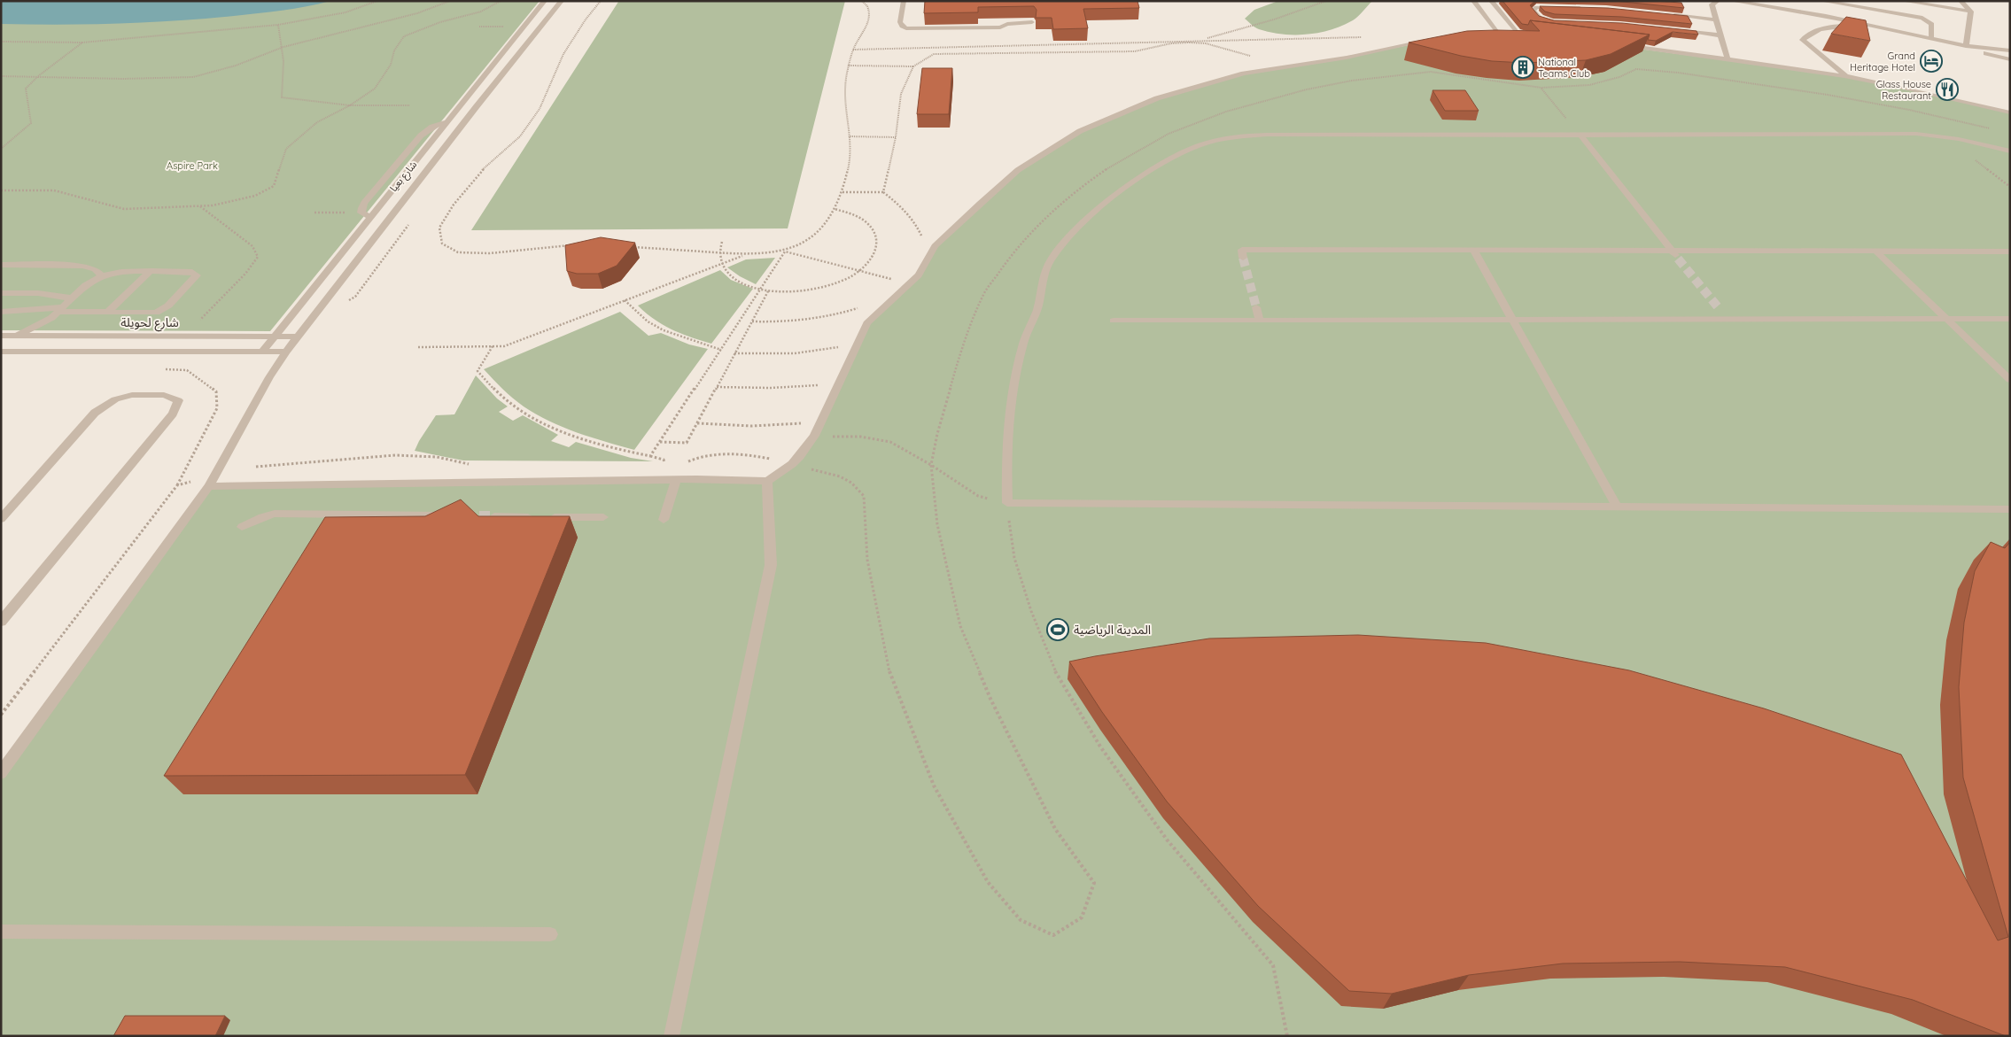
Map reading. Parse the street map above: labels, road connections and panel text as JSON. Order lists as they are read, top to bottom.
{
  "streets": {
    "street": ["شارع بعيا", "شارع لحويلة"]
  },
  "crossings": [
    ["شارع بعيا", "شارع لحويلة"]
  ],
  "parks": ["Aspire Park"],
  "places": {
    "hotel": ["Grand Heritage Hotel"],
    "building": ["National Teams Club"],
    "restaurant": ["Glass House Restaurant"],
    "sports": ["المدينة الرياضية"]
  }
}
